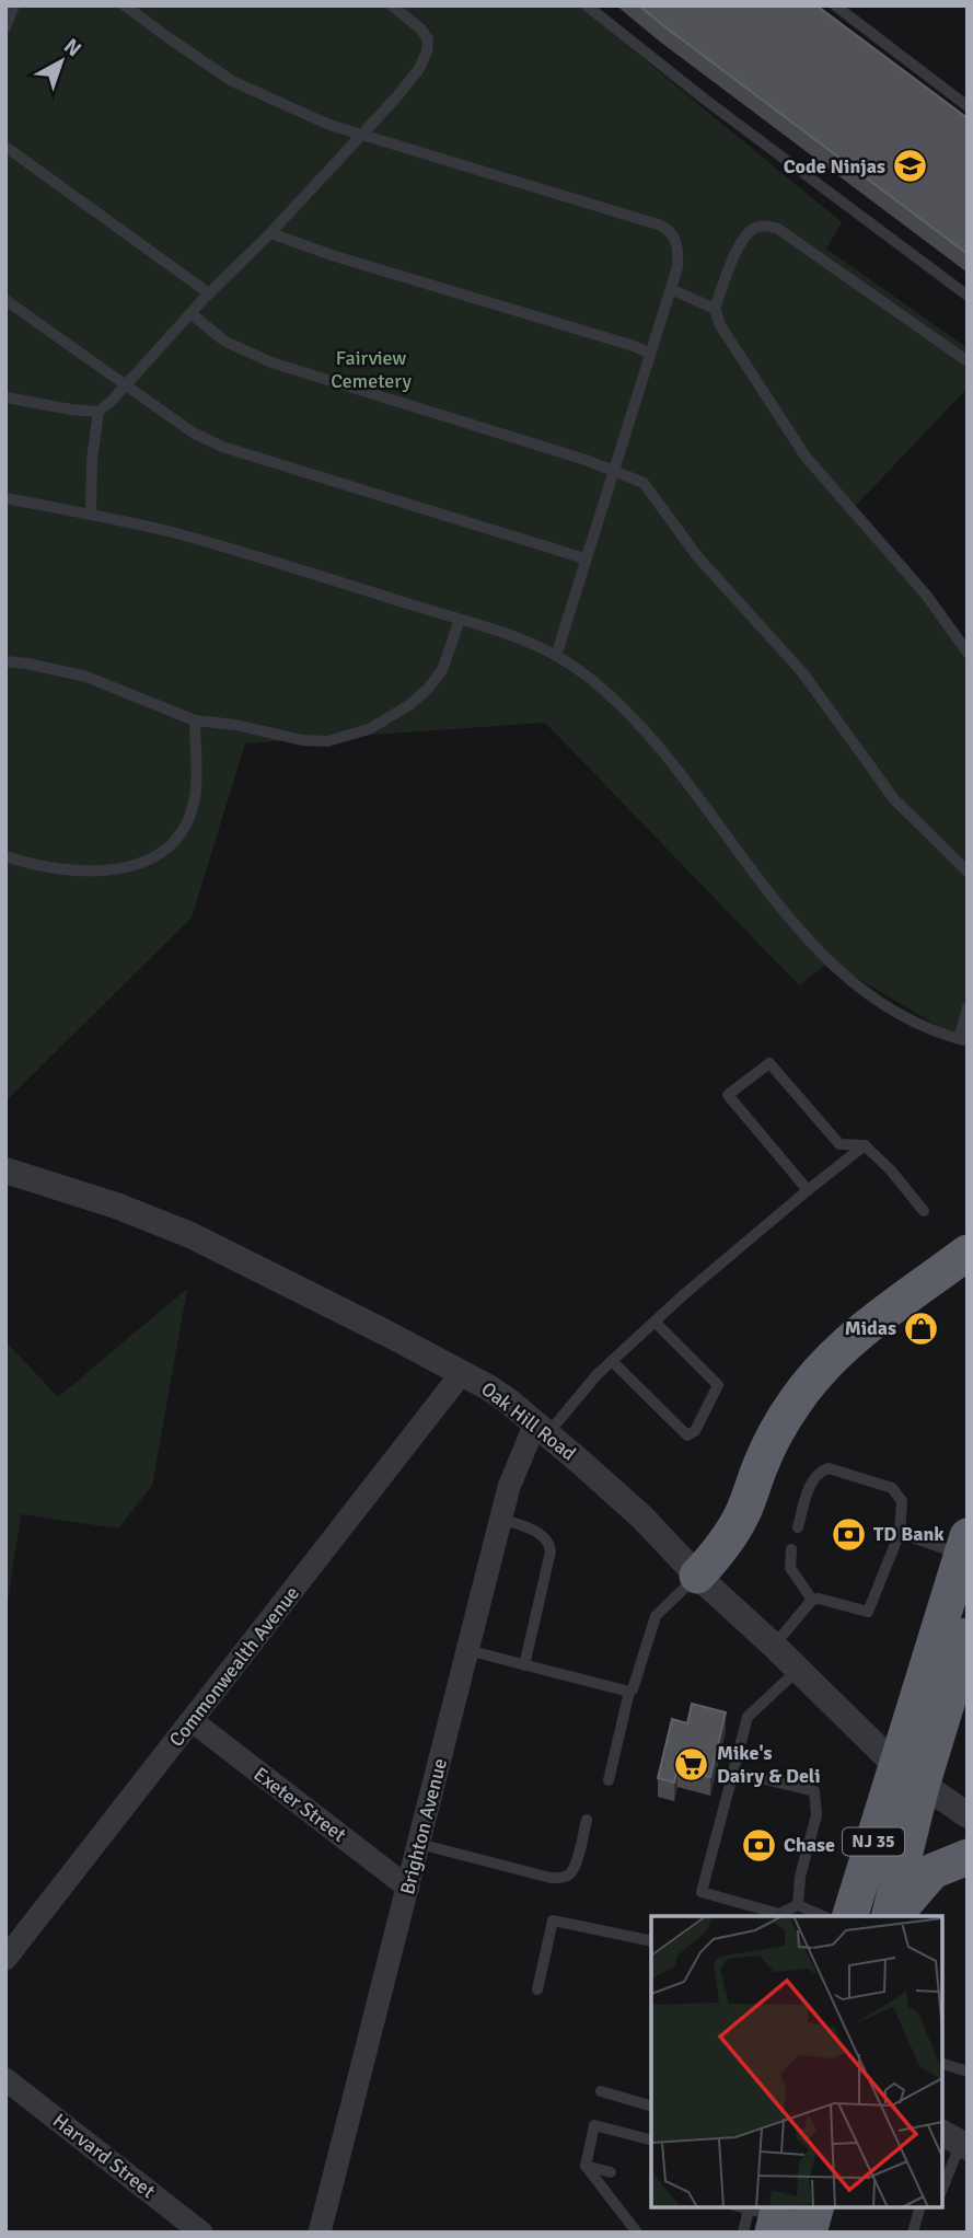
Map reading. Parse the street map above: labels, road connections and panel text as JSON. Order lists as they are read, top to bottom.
{
  "streets": {
    "highway": ["NJ 35"],
    "street": [
      "Oak Hill Road",
      "Commonwealth Avenue",
      "Exeter Street",
      "Brighton Avenue",
      "Harvard Street"
    ]
  },
  "crossings": [
    ["Oak Hill Road", "Commonwealth Avenue"],
    ["Oak Hill Road", "Brighton Avenue"],
    ["Oak Hill Road", "NJ 35"],
    ["Commonwealth Avenue", "Exeter Street"],
    ["Exeter Street", "Brighton Avenue"]
  ],
  "parks": ["Fairview Cemetery"],
  "places": {
    "school or university": ["Code Ninjas"],
    "shop": ["Midas"],
    "bank": ["TD Bank", "Chase"],
    "supermarket": ["Mike's Dairy & Deli"]
  },
  "north": "top right"
}
